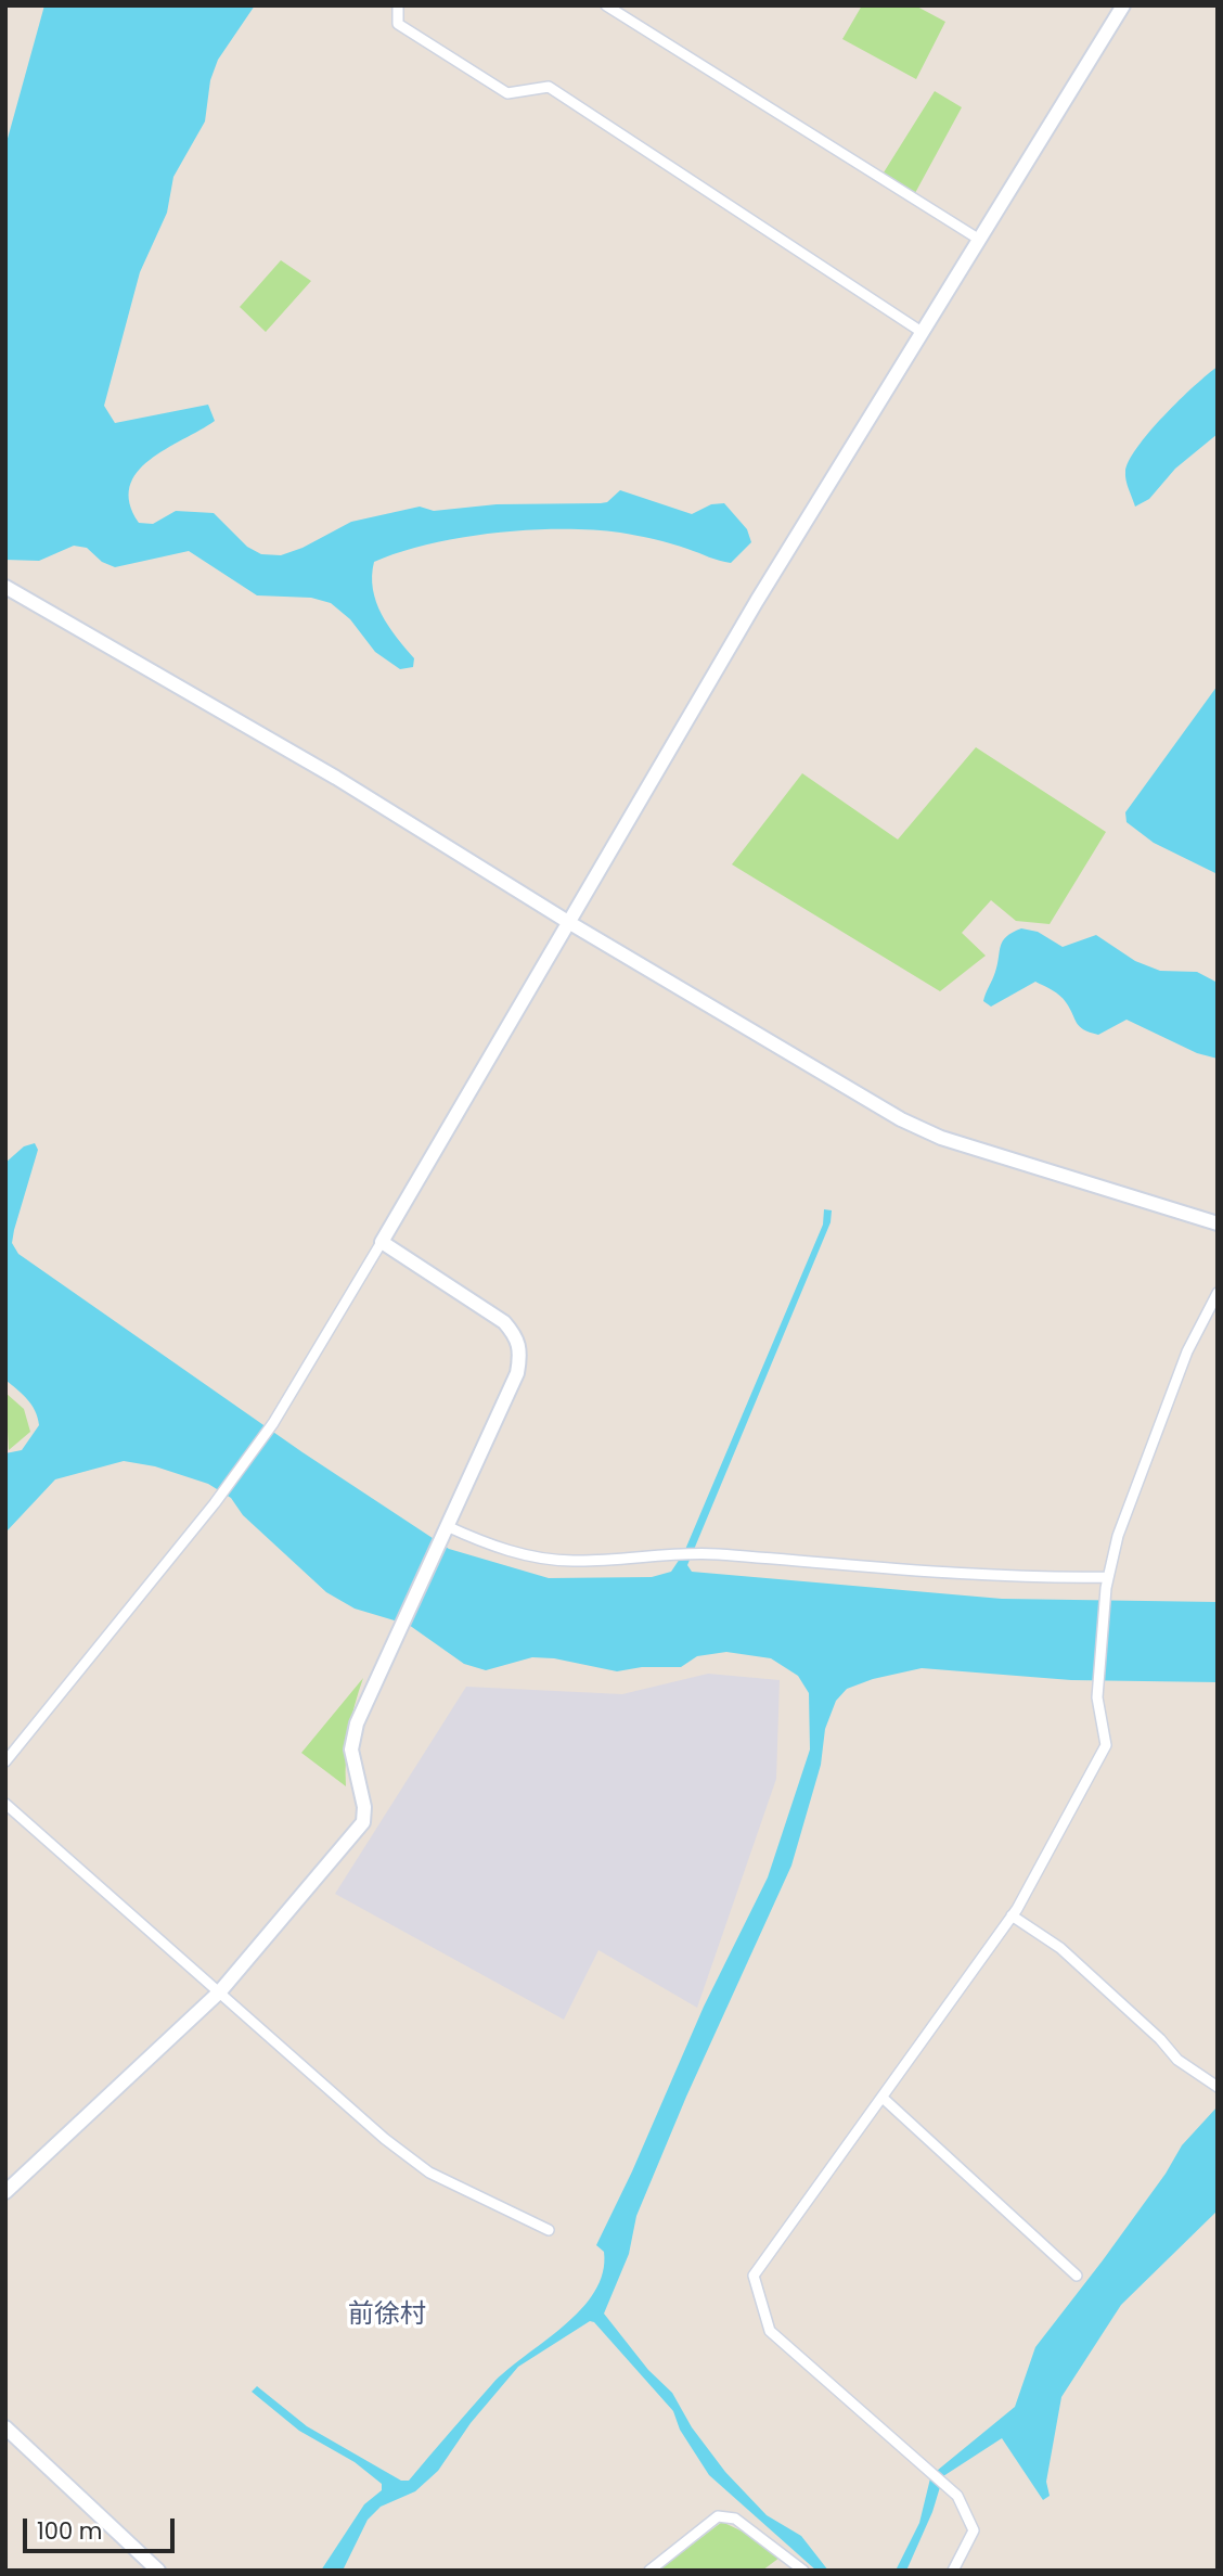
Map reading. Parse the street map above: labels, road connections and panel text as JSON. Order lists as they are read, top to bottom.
{
  "districts": ["前徐村"],
  "scale_bar": "100 m"
}
